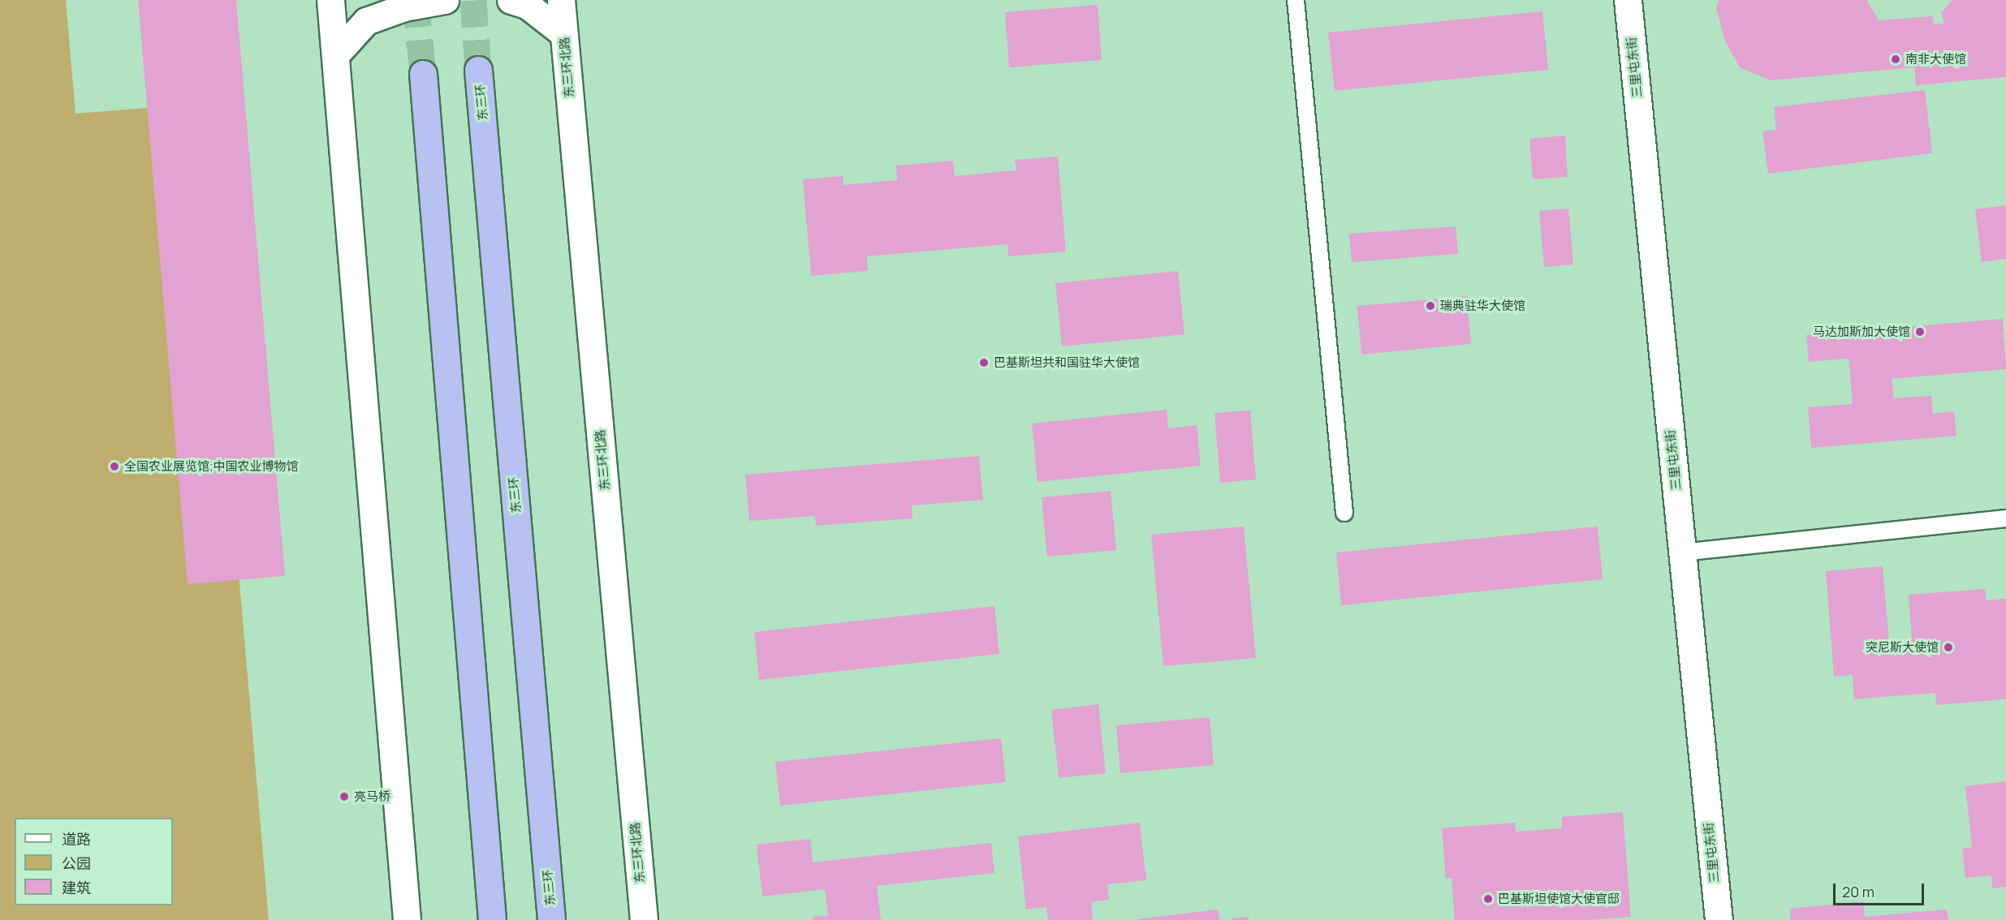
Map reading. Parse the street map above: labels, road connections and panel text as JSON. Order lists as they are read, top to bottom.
{
  "streets": {
    "highway": ["东三环"],
    "street": ["东三环北路", "三里屯东街"]
  },
  "places": [
    "南非大使馆",
    "瑞典驻华大使馆",
    "马达加斯加大使馆",
    "巴基斯坦共和国驻华大使馆",
    "全国农业展览馆;中国农业博物馆",
    "突尼斯大使馆",
    "亮马桥",
    "巴基斯坦使馆大使官邸"
  ],
  "legend": ["道路", "公园", "建筑"],
  "scale_bar": "20 m"
}
